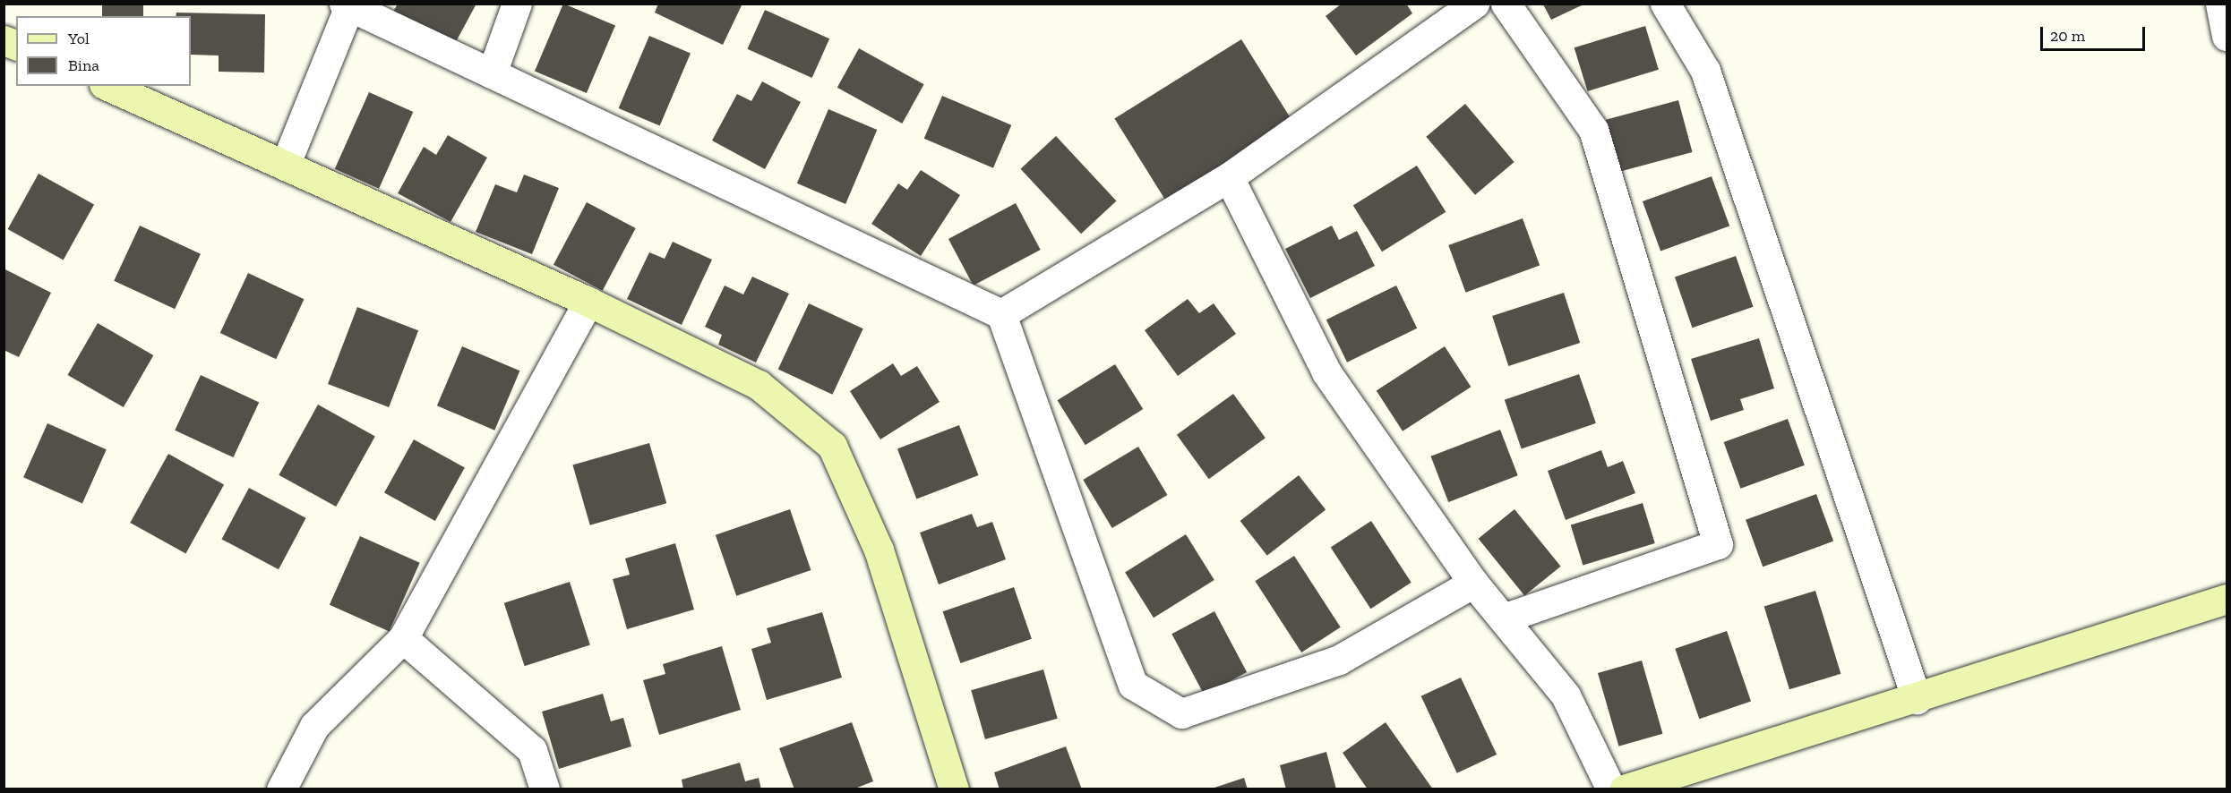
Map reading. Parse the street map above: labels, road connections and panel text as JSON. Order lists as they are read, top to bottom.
{
  "legend": ["Yol", "Bina"],
  "scale_bar": "20 m"
}
